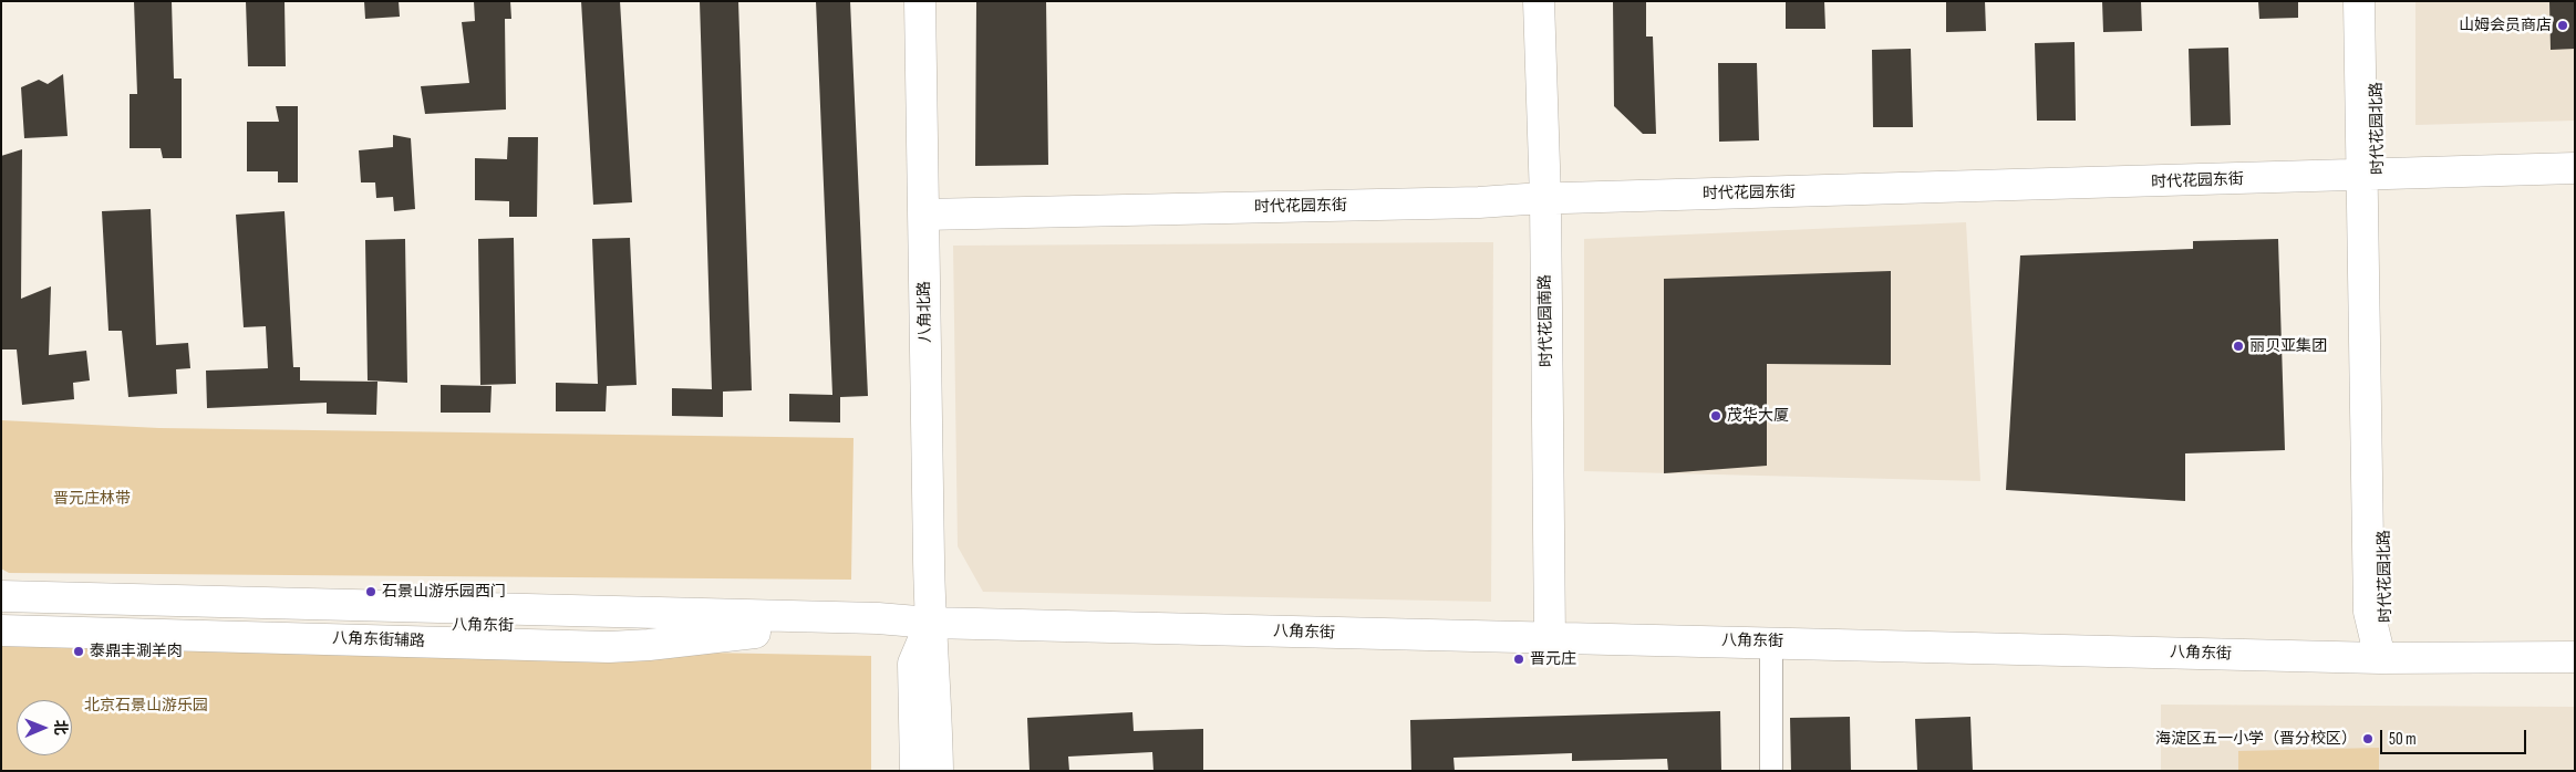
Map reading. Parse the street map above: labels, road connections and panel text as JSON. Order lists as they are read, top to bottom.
{
  "streets": {
    "street": [
      "时代花园北路",
      "时代花园东街",
      "八角北路",
      "时代花园南路",
      "八角东街",
      "八角东街辅路"
    ]
  },
  "crossings": [
    ["时代花园北路", "时代花园东街"],
    ["时代花园北路", "八角东街"],
    ["时代花园东街", "八角北路"],
    ["时代花园东街", "时代花园南路"],
    ["八角北路", "八角东街"],
    ["时代花园南路", "八角东街"],
    ["八角东街", "八角东街辅路"]
  ],
  "parks": ["晋元庄林带", "北京石景山游乐园"],
  "places": [
    "山姆会员商店",
    "丽贝亚集团",
    "茂华大厦",
    "石景山游乐园西门",
    "泰鼎丰涮羊肉",
    "晋元庄",
    "海淀区五一小学（晋分校区）"
  ],
  "scale_bar": "50 m",
  "north": "right"
}
